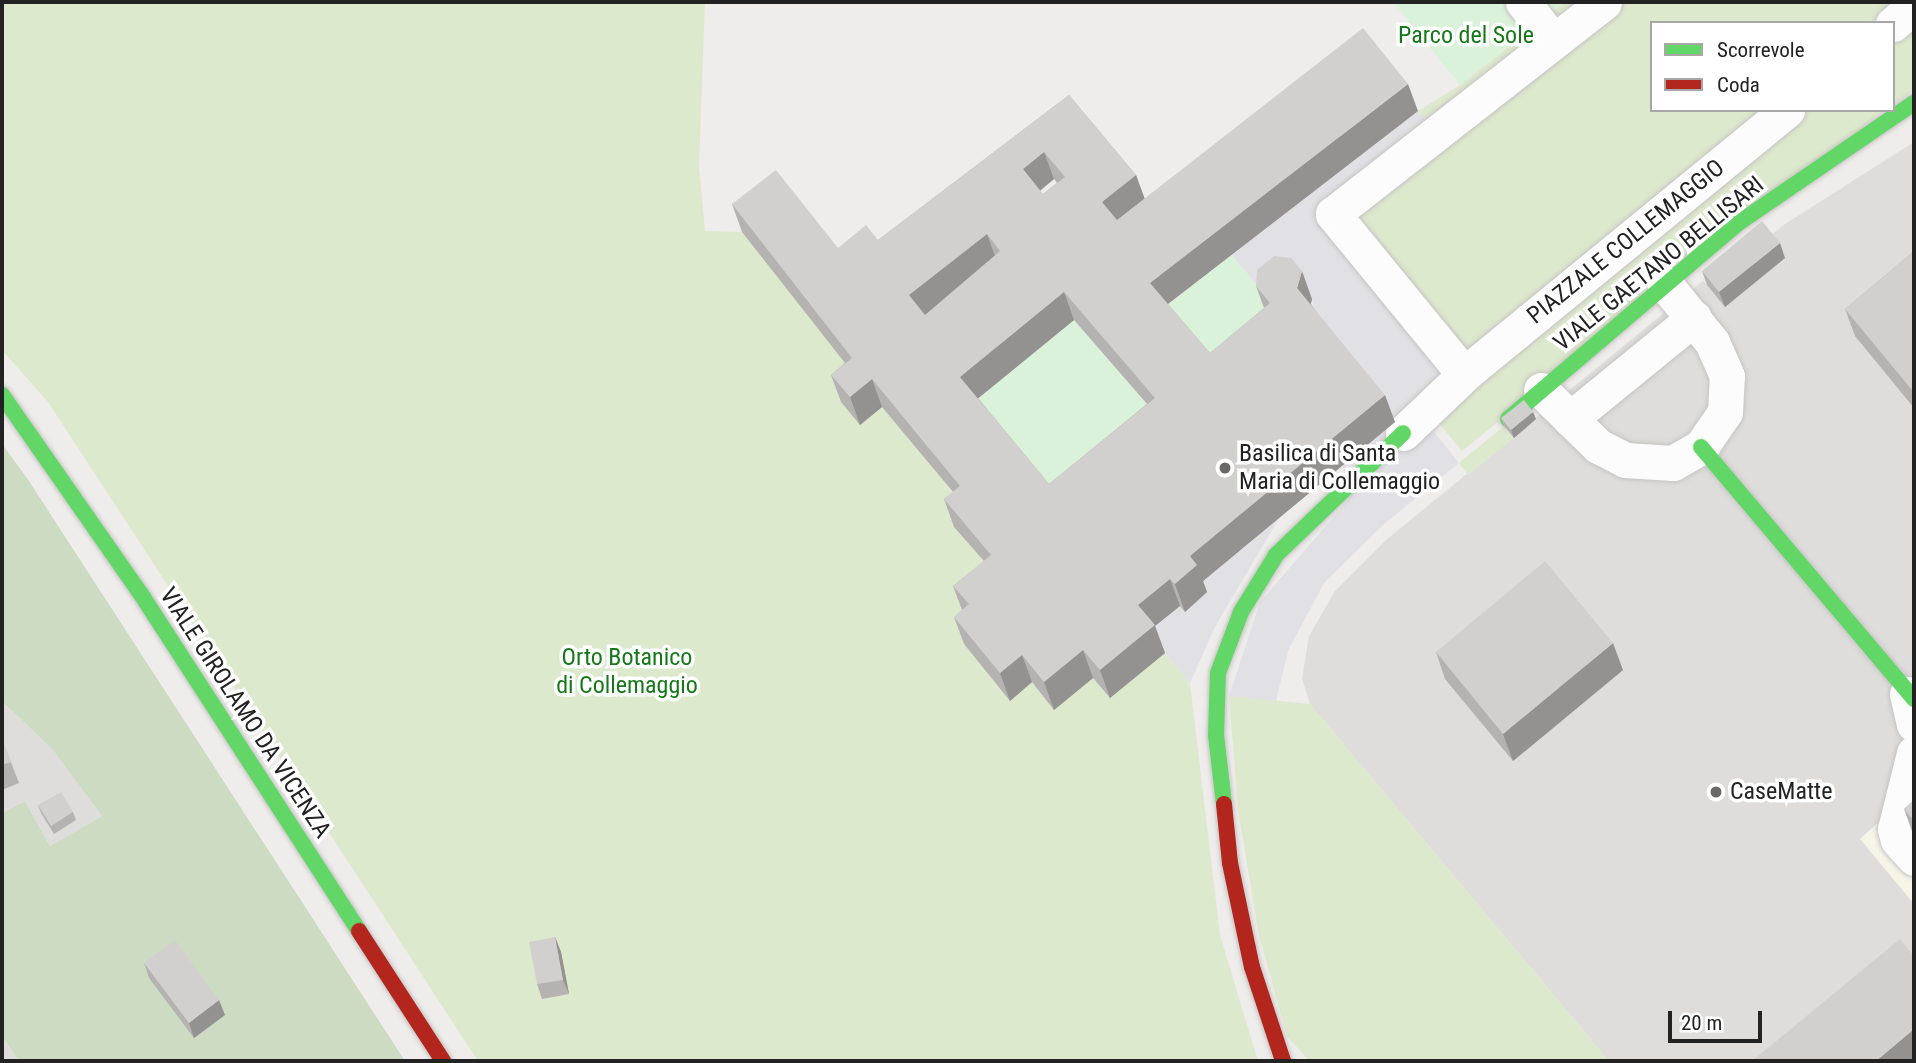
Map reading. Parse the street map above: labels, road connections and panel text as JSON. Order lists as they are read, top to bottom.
{
  "streets": {
    "street": ["PIAZZALE COLLEMAGGIO", "VIALE GAETANO BELLISARI", "VIALE GIROLAMO DA VICENZA"]
  },
  "parks": ["Parco del Sole", "Orto Botanico di Collemaggio"],
  "places": ["Basilica di Santa Maria di Collemaggio", "CaseMatte"],
  "legend": ["Scorrevole", "Coda"],
  "scale_bar": "20 m"
}
